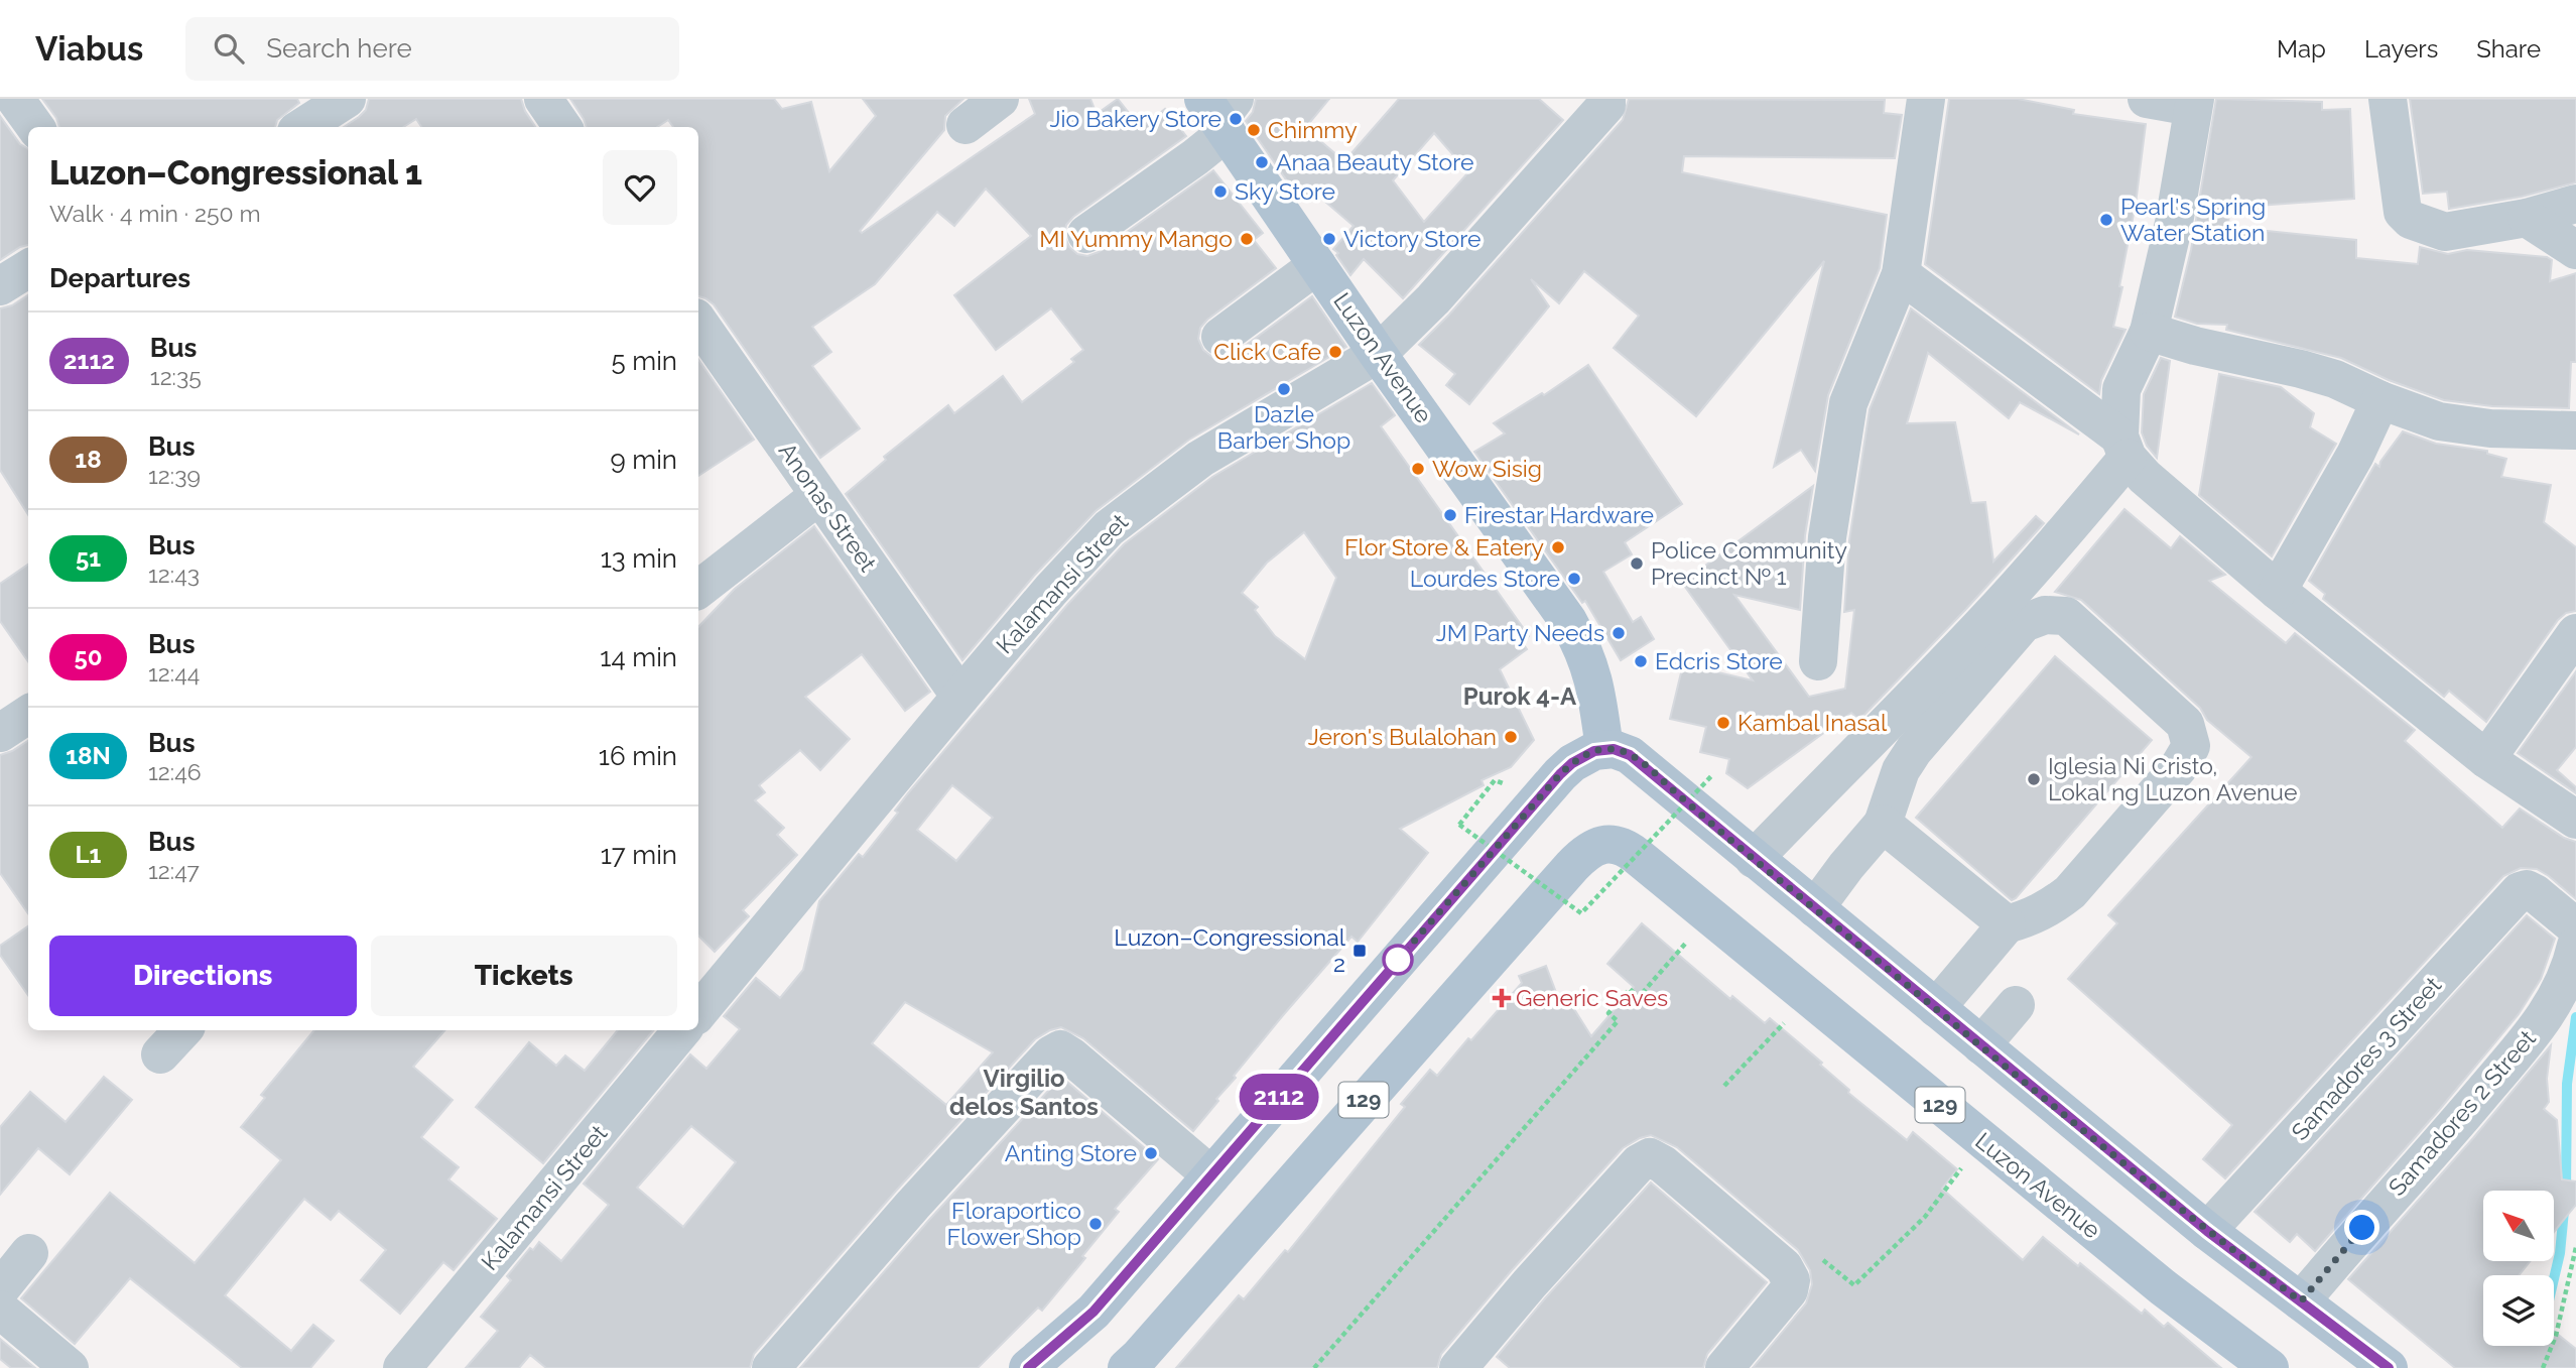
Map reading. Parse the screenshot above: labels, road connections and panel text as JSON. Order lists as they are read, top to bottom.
{
  "streets": {
    "main road": ["Luzon Avenue", "129"],
    "street": [
      "Anonas Street",
      "Kalamansi Street",
      "Samadores 3 Street",
      "Samadores 2 Street"
    ]
  },
  "crossings": [
    ["Luzon Avenue", "Kalamansi Street"],
    ["Anonas Street", "Kalamansi Street"]
  ],
  "districts": ["Purok 4-A", "Virgilio delos Santos"],
  "places": {
    "other": [
      "Jio Bakery Store",
      "Chimmy",
      "Anaa Beauty Store",
      "Sky Store",
      "Pearl's Spring Water Station",
      "MI Yummy Mango",
      "Victory Store",
      "Click Cafe",
      "Dazle Barber Shop",
      "Wow Sisig",
      "Firestar Hardware",
      "Flor Store & Eatery",
      "Police Community Precinct № 1",
      "Lourdes Store",
      "JM Party Needs",
      "Edcris Store",
      "Kambal Inasal",
      "Jeron's Bulalohan",
      "Iglesia Ni Cristo, Lokal ng Luzon Avenue",
      "Anting Store",
      "Floraportico Flower Shop"
    ],
    "transit": ["Luzon–Congressional 2"],
    "health": ["Generic Saves"]
  },
  "lines": ["bus line 2112"],
  "north": "top left",
  "page": {
    "header": "Viabus",
    "search": "Search here",
    "nav": ["Map", "Layers", "Share"],
    "on_map": "2112",
    "heading": [
      ["Luzon–Congressional 1", "Walk · 4 min · 250 m"],
      "Departures"
    ],
    "list": [
      {
        "mark": "2112",
        "name": "Bus",
        "note": "12:35",
        "value": "5 min"
      },
      {
        "mark": "18",
        "name": "Bus",
        "note": "12:39",
        "value": "9 min"
      },
      {
        "mark": "51",
        "name": "Bus",
        "note": "12:43",
        "value": "13 min"
      },
      {
        "mark": "50",
        "name": "Bus",
        "note": "12:44",
        "value": "14 min"
      },
      {
        "mark": "18N",
        "name": "Bus",
        "note": "12:46",
        "value": "16 min"
      },
      {
        "mark": "L1",
        "name": "Bus",
        "note": "12:47",
        "value": "17 min"
      }
    ],
    "buttons": ["Directions", "Tickets"]
  }
}
